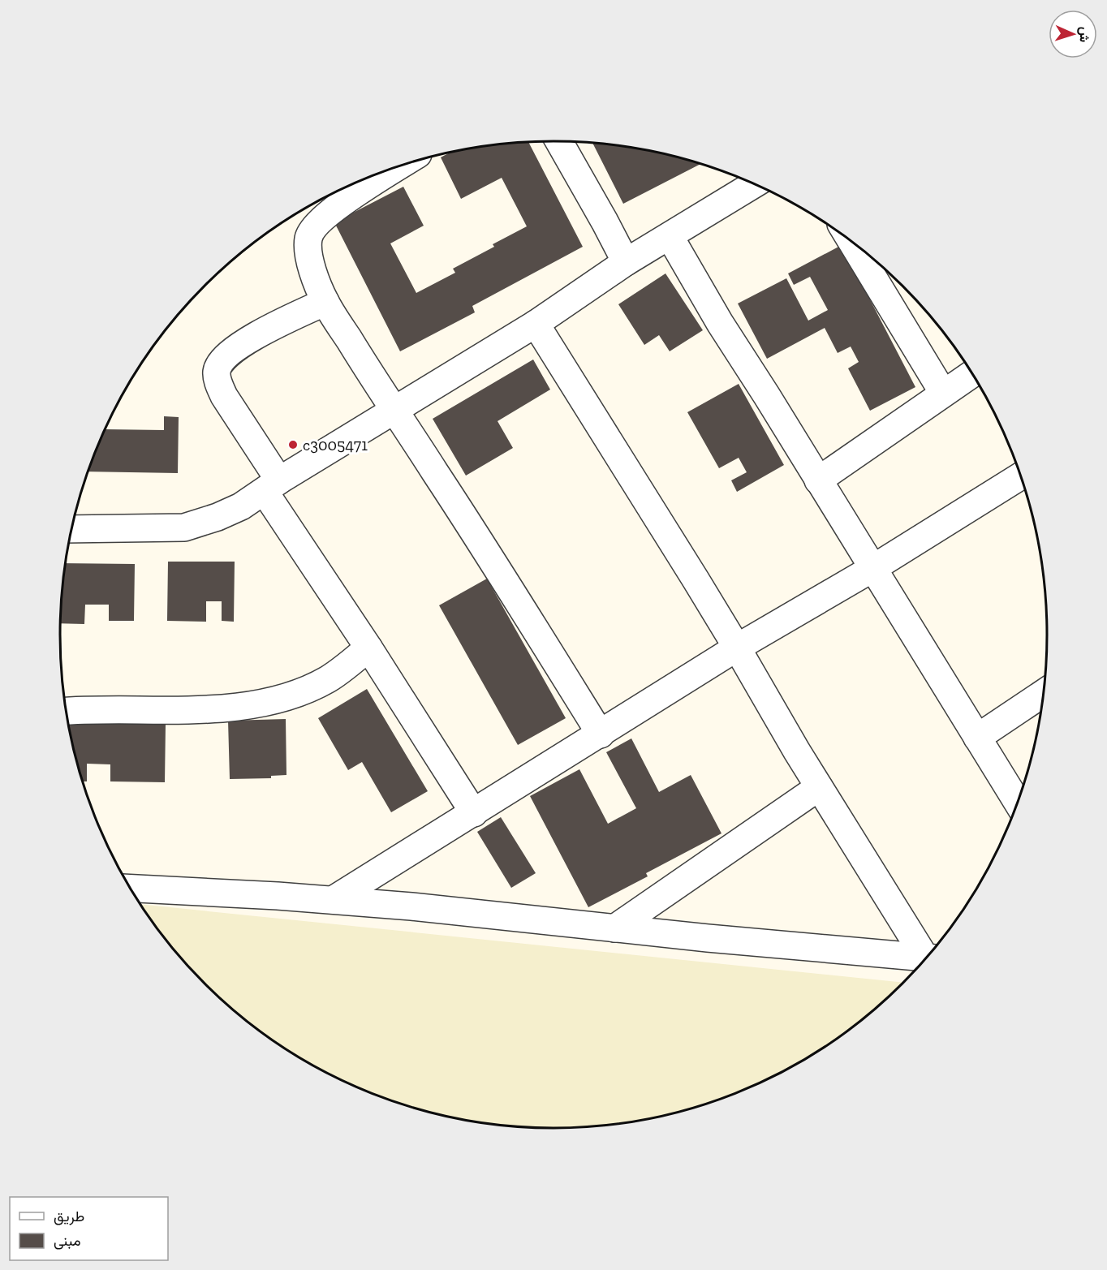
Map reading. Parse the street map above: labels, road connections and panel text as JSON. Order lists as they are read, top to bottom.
{
  "places": ["c3005471"],
  "legend": ["طريق", "مبنى"],
  "north": "right"
}
